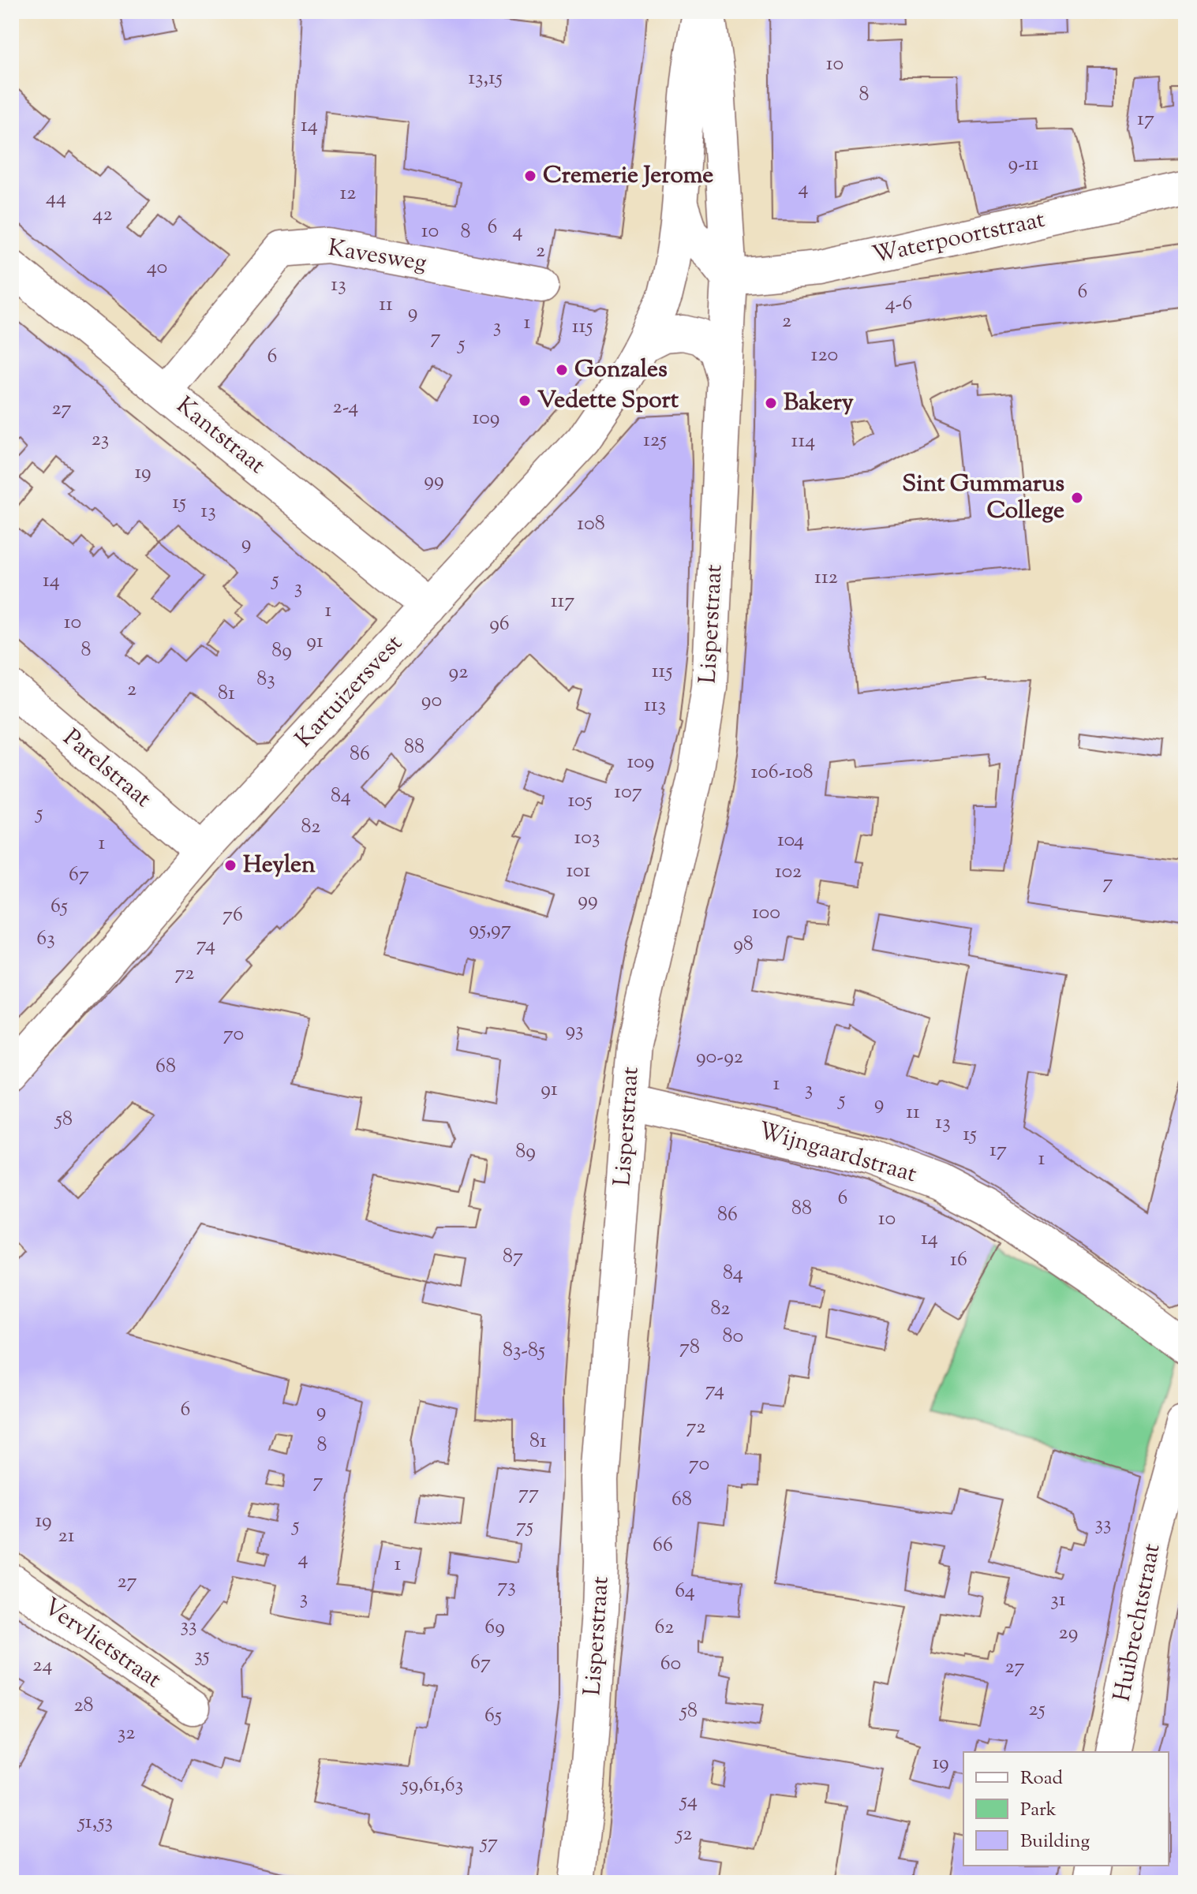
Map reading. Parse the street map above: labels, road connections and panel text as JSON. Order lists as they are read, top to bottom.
{
  "streets": {
    "street": [
      "Waterpoortstraat",
      "Kavesweg",
      "Kantstraat",
      "Lisperstraat",
      "Kartuizersvest",
      "Parelstraat",
      "Wijngaardstraat",
      "Huibrechtstraat",
      "Vervlietstraat"
    ]
  },
  "crossings": [
    ["Waterpoortstraat", "Lisperstraat"],
    ["Kavesweg", "Kantstraat"],
    ["Kantstraat", "Kartuizersvest"],
    ["Lisperstraat", "Kartuizersvest"],
    ["Lisperstraat", "Wijngaardstraat"],
    ["Kartuizersvest", "Parelstraat"]
  ],
  "places": [
    "Cremerie Jerome",
    "Gonzales",
    "Vedette Sport",
    "Bakery",
    "Sint Gummarus College",
    "Heylen"
  ],
  "house_numbers": [
    "10",
    "13,15",
    "8",
    "17",
    "14",
    "9-11",
    "4",
    "12",
    "44",
    "42",
    "6",
    "10",
    "4",
    "8",
    "2",
    "40",
    "13",
    "6",
    "4-6",
    "11",
    "9",
    "2",
    "1",
    "3",
    "115",
    "7",
    "5",
    "120",
    "6",
    "2-4",
    "27",
    "109",
    "23",
    "125",
    "114",
    "19",
    "99",
    "15",
    "13",
    "108",
    "9",
    "112",
    "5",
    "14",
    "3",
    "117",
    "1",
    "10",
    "96",
    "91",
    "8",
    "89",
    "115",
    "92",
    "83",
    "2",
    "81",
    "90",
    "113",
    "88",
    "86",
    "109",
    "106-108",
    "107",
    "84",
    "105",
    "5",
    "82",
    "103",
    "104",
    "1",
    "101",
    "102",
    "67",
    "7",
    "99",
    "65",
    "100",
    "76",
    "95,97",
    "63",
    "98",
    "74",
    "72",
    "93",
    "70",
    "90-92",
    "68",
    "1",
    "91",
    "3",
    "5",
    "9",
    "11",
    "58",
    "13",
    "15",
    "17",
    "89",
    "1",
    "6",
    "88",
    "86",
    "10",
    "14",
    "87",
    "16",
    "84",
    "82",
    "80",
    "78",
    "83-85",
    "74",
    "6",
    "9",
    "72",
    "81",
    "8",
    "70",
    "7",
    "77",
    "68",
    "19",
    "33",
    "5",
    "75",
    "21",
    "66",
    "4",
    "1",
    "27",
    "73",
    "64",
    "3",
    "31",
    "33",
    "69",
    "62",
    "29",
    "35",
    "67",
    "60",
    "24",
    "27",
    "28",
    "25",
    "58",
    "65",
    "32",
    "19",
    "59,61,63",
    "54",
    "51,53",
    "52",
    "57"
  ],
  "legend": ["Road", "Park", "Building"]
}
